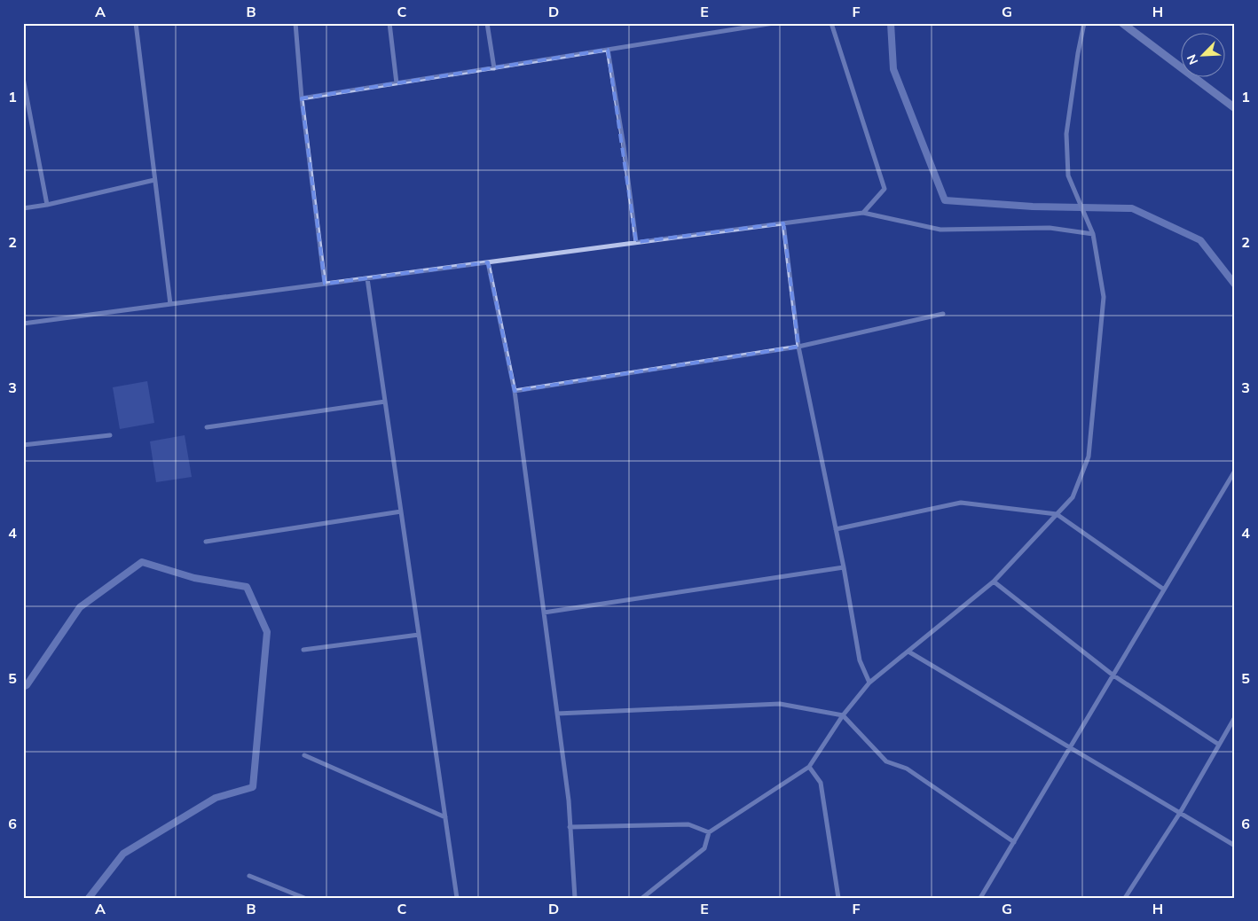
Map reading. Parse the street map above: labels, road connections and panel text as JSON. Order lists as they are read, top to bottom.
{
  "north": "bottom left",
  "grid": {
    "columns": [
      "A",
      "B",
      "C",
      "D",
      "E",
      "F",
      "G",
      "H"
    ],
    "rows": [
      "1",
      "2",
      "3",
      "4",
      "5",
      "6"
    ]
  }
}
